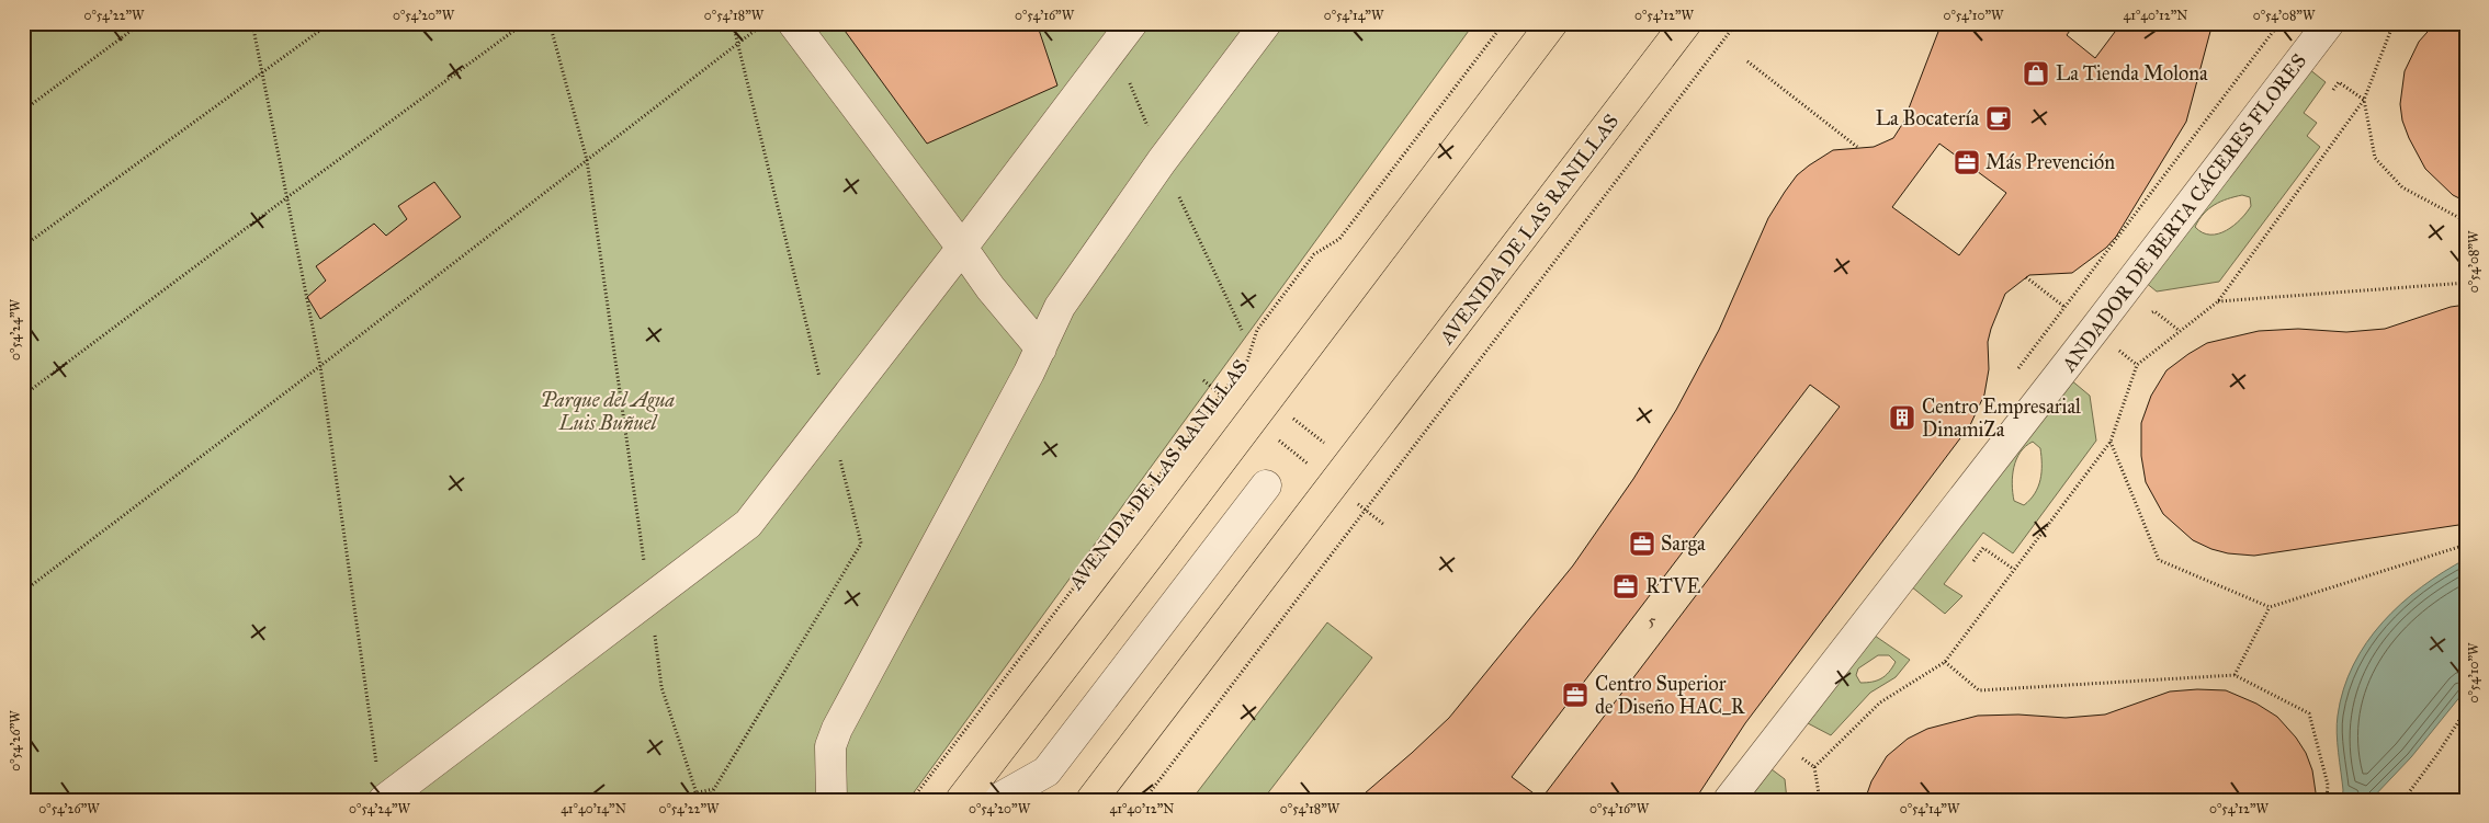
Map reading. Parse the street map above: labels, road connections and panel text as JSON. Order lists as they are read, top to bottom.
{
  "streets": {
    "main road": ["AVENIDA DE LAS RANILLAS"],
    "lane": ["ANDADOR DE BERTA CÁCERES FLORES"]
  },
  "parks": ["Parque del Agua Luis Buñuel"],
  "places": {
    "shop": ["La Tienda Molona"],
    "cafe": ["La Bocatería"],
    "office": [
      "Más Prevención",
      "Sarga",
      "RTVE",
      "Centro Superior de Diseño HAC_R"
    ],
    "building": ["Centro Empresarial DinamiZa"]
  },
  "house_numbers": ["5"],
  "coordinates": [
    "0°54'22\"W",
    "0°54'20\"W",
    "0°54'18\"W",
    "0°54'16\"W",
    "0°54'14\"W",
    "0°54'12\"W",
    "0°54'10\"W",
    "41°40'12\"N",
    "0°54'08\"W",
    "0°54'24\"W",
    "0°54'26\"W",
    "41°40'14\"N"
  ]
}
